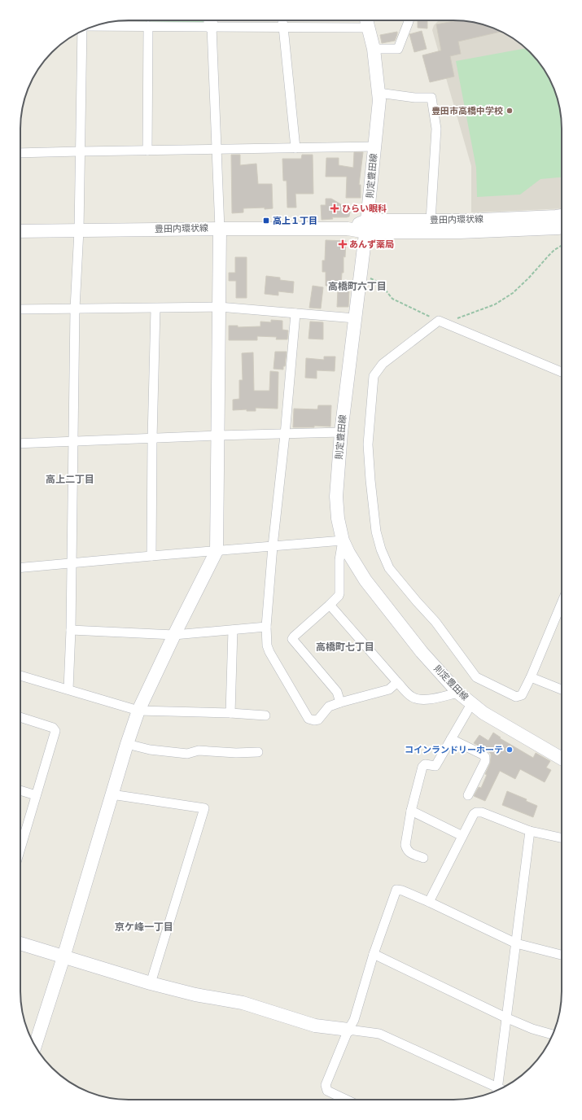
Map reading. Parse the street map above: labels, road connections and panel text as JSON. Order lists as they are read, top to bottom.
{
  "streets": {
    "street": ["則定豊田線", "豊田内環状線"]
  },
  "crossings": [
    ["則定豊田線", "豊田内環状線"]
  ],
  "districts": [
    "高橋町六丁目",
    "高上二丁目",
    "高橋町七丁目",
    "京ケ峰一丁目"
  ],
  "places": {
    "other": ["豊田市高橋中学校", "コインランドリーホーテ"],
    "health": ["ひらい眼科", "あんず薬局"],
    "transit": ["高上１丁目"]
  }
}
